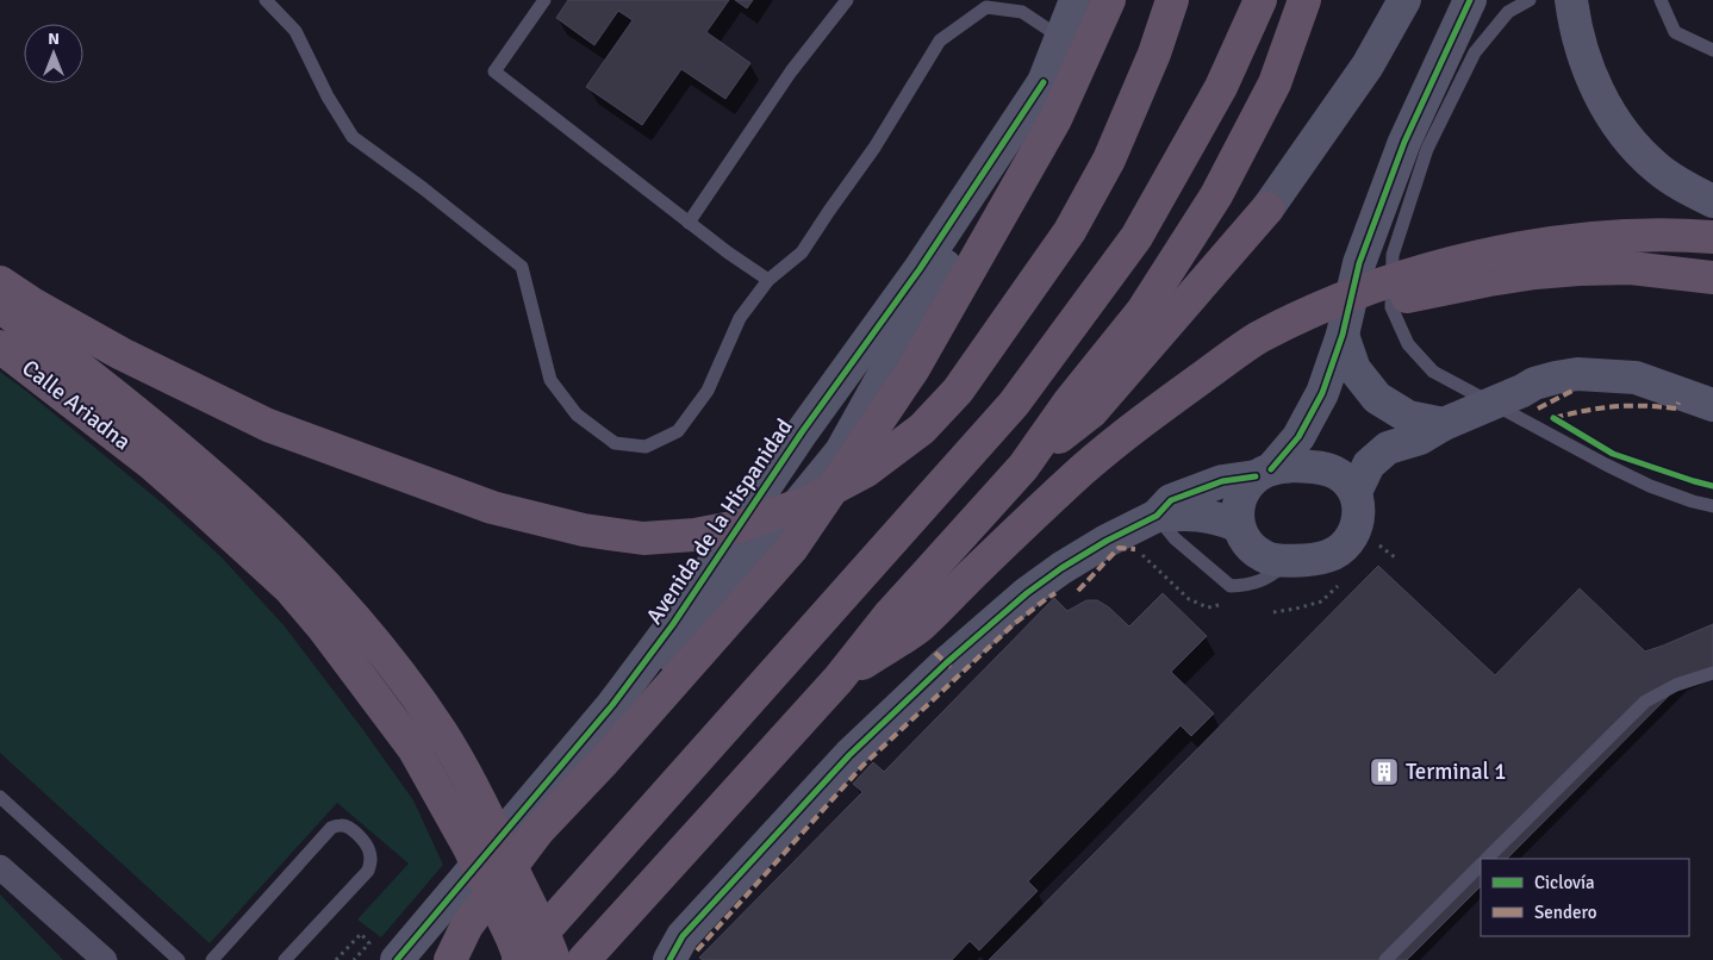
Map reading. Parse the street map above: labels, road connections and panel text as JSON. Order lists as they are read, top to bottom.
{
  "streets": {
    "highway": ["Calle Ariadna"],
    "street": ["Avenida de la Hispanidad"]
  },
  "places": {
    "building": ["Terminal 1"]
  },
  "legend": ["Ciclovía", "Sendero"],
  "north": "top"
}
